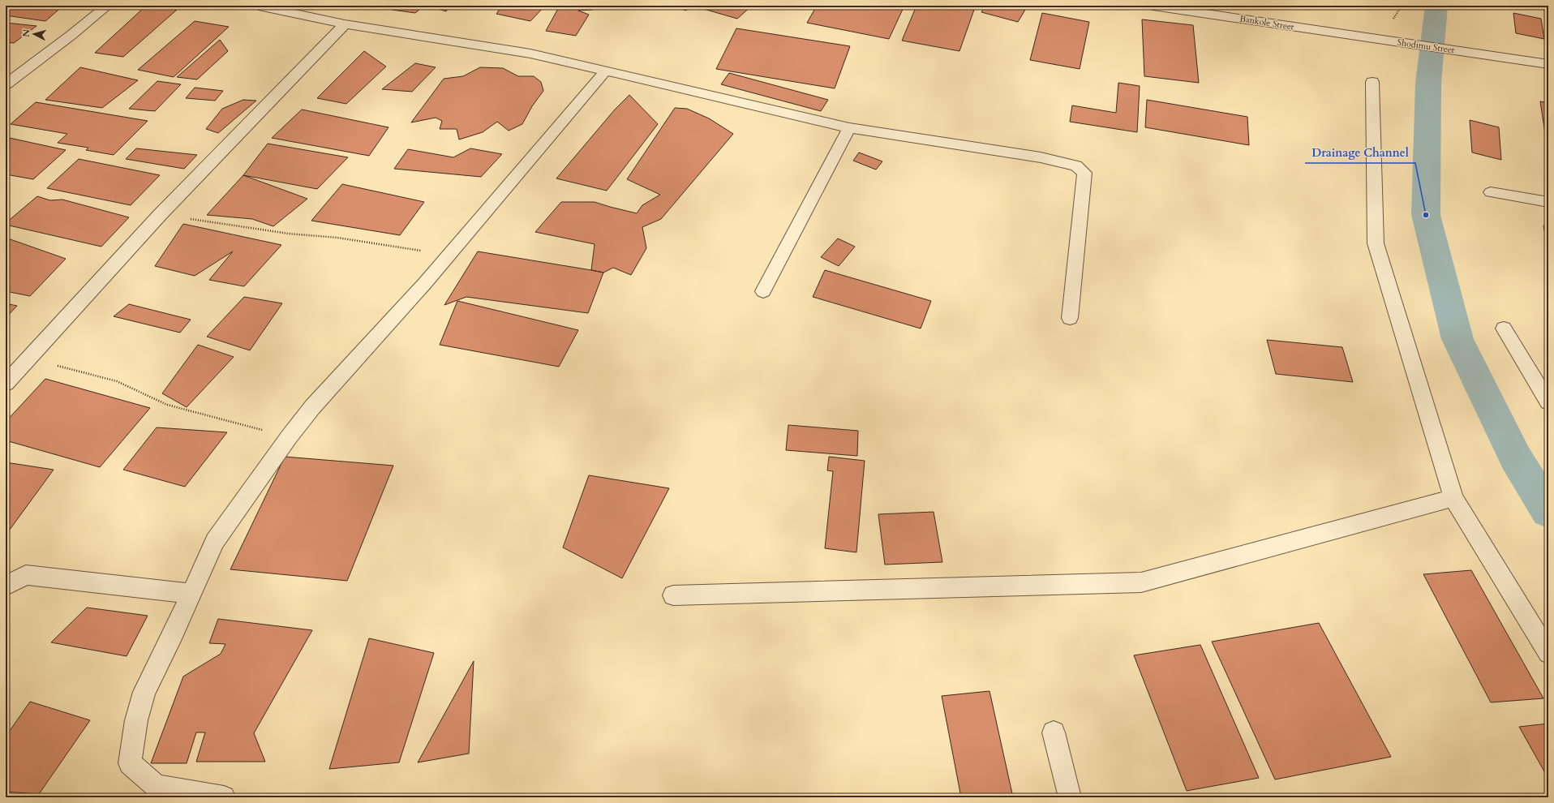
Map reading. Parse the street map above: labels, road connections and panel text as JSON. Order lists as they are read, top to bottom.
{
  "streets": {
    "street": ["Bankole Street", "Shodimu Street"]
  },
  "crossings": [
    ["Bankole Street", "Shodimu Street"]
  ],
  "places": ["Drainage Channel"],
  "north": "left"
}
